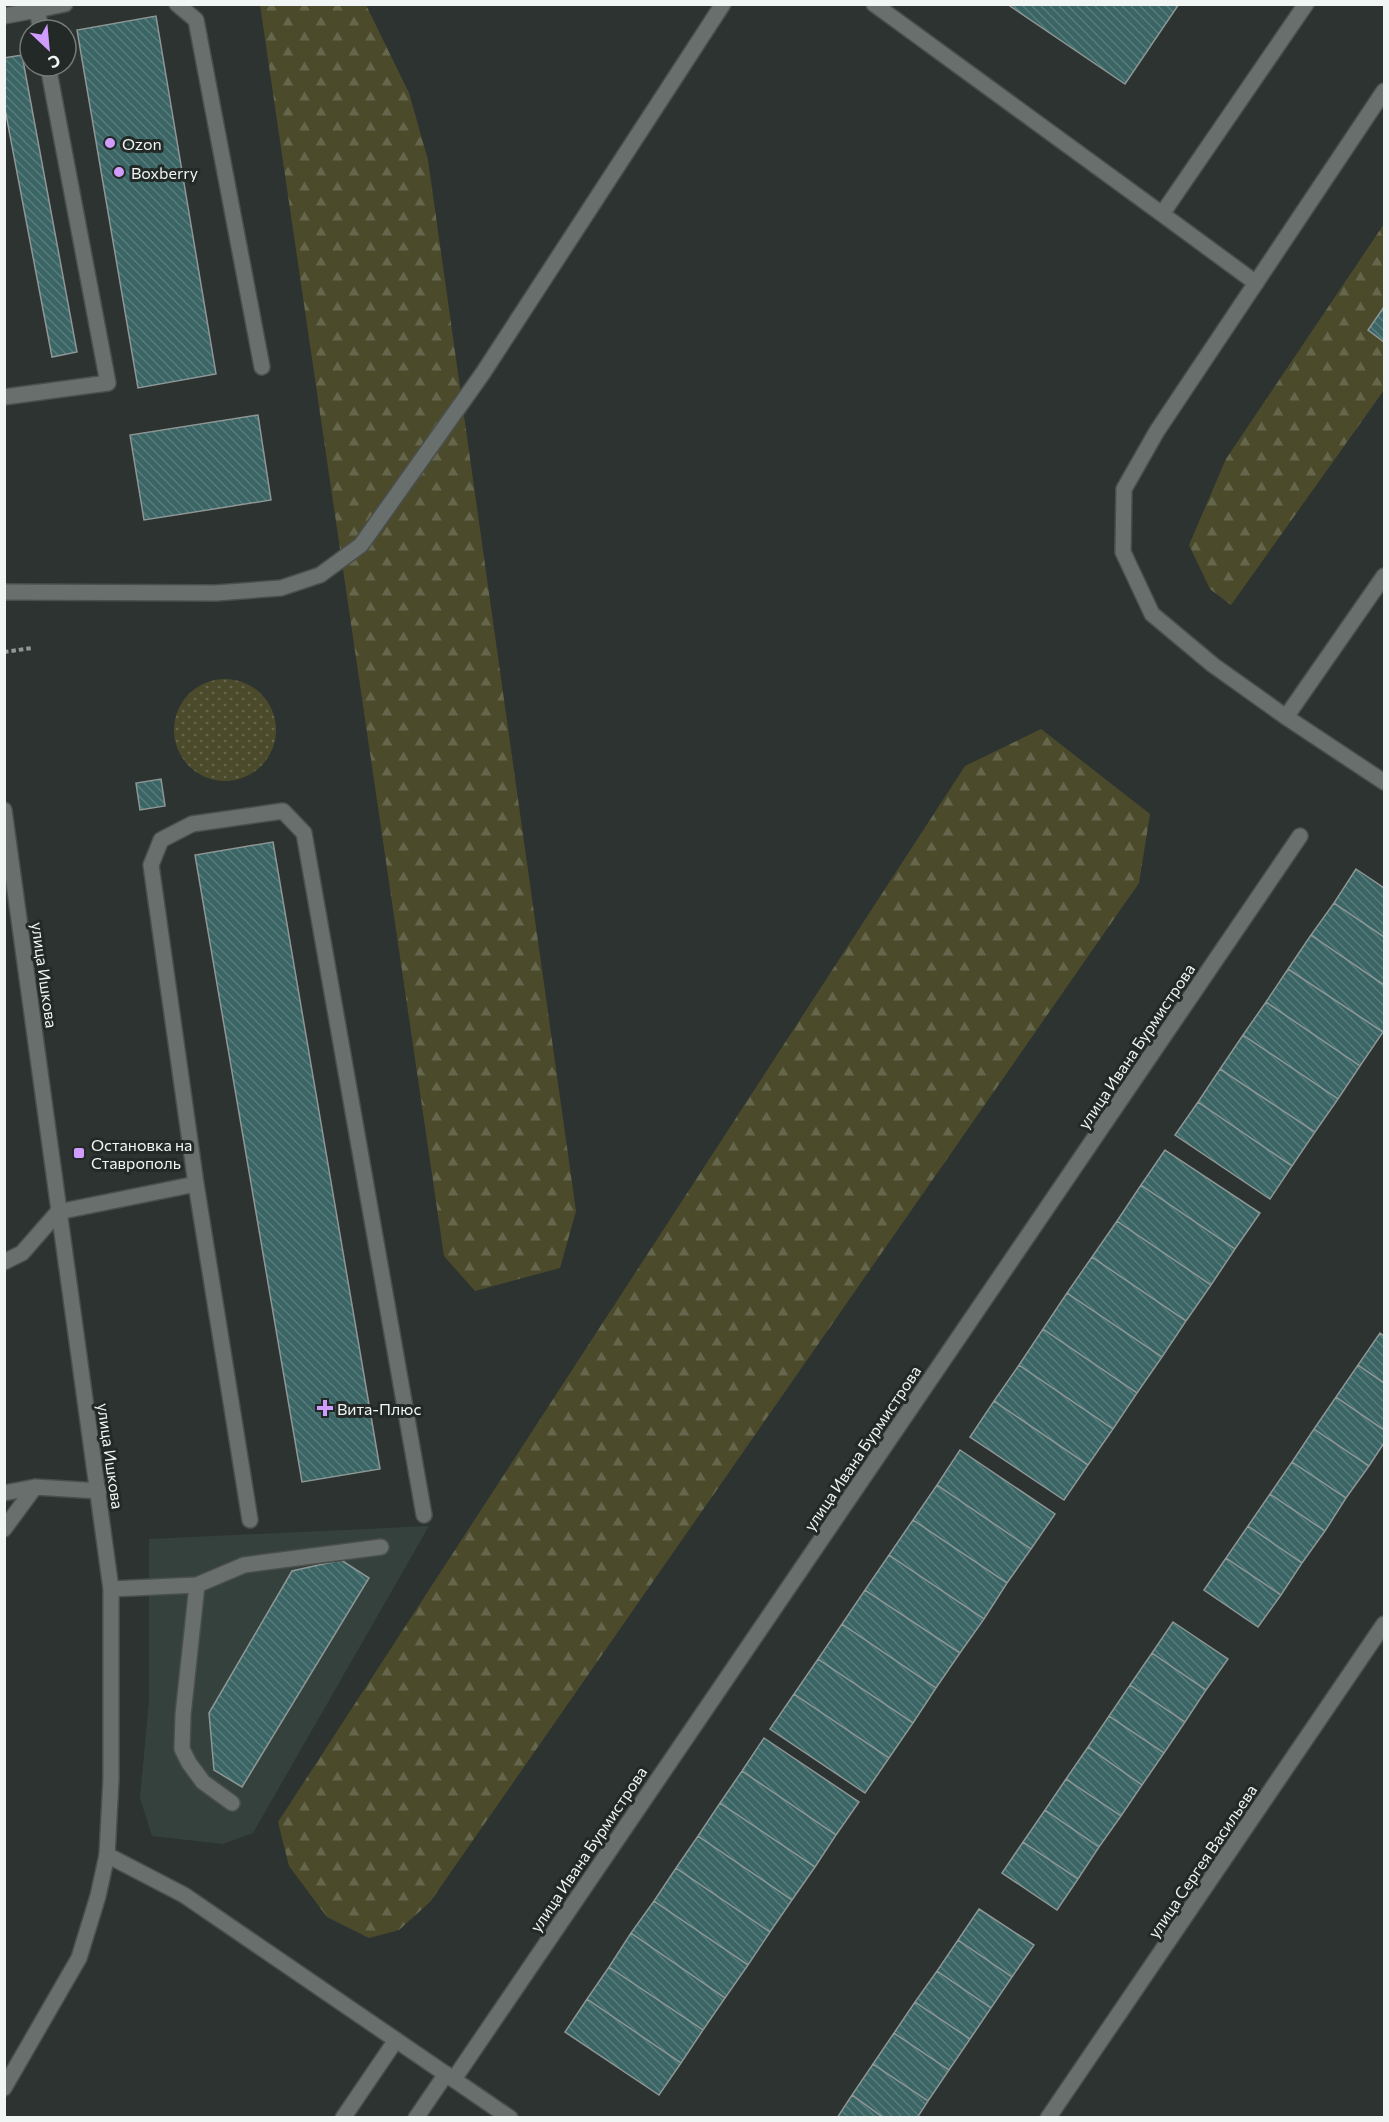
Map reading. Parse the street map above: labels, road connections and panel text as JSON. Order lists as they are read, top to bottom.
{
  "streets": {
    "street": ["улица Ишкова", "улица Ивана Бурмистрова", "улица Сергея Васильева"]
  },
  "places": {
    "other": ["Ozon", "Boxberry"],
    "transit": ["Остановка на Ставрополь"],
    "health": ["Вита-Плюс"]
  },
  "north": "bottom right"
}
